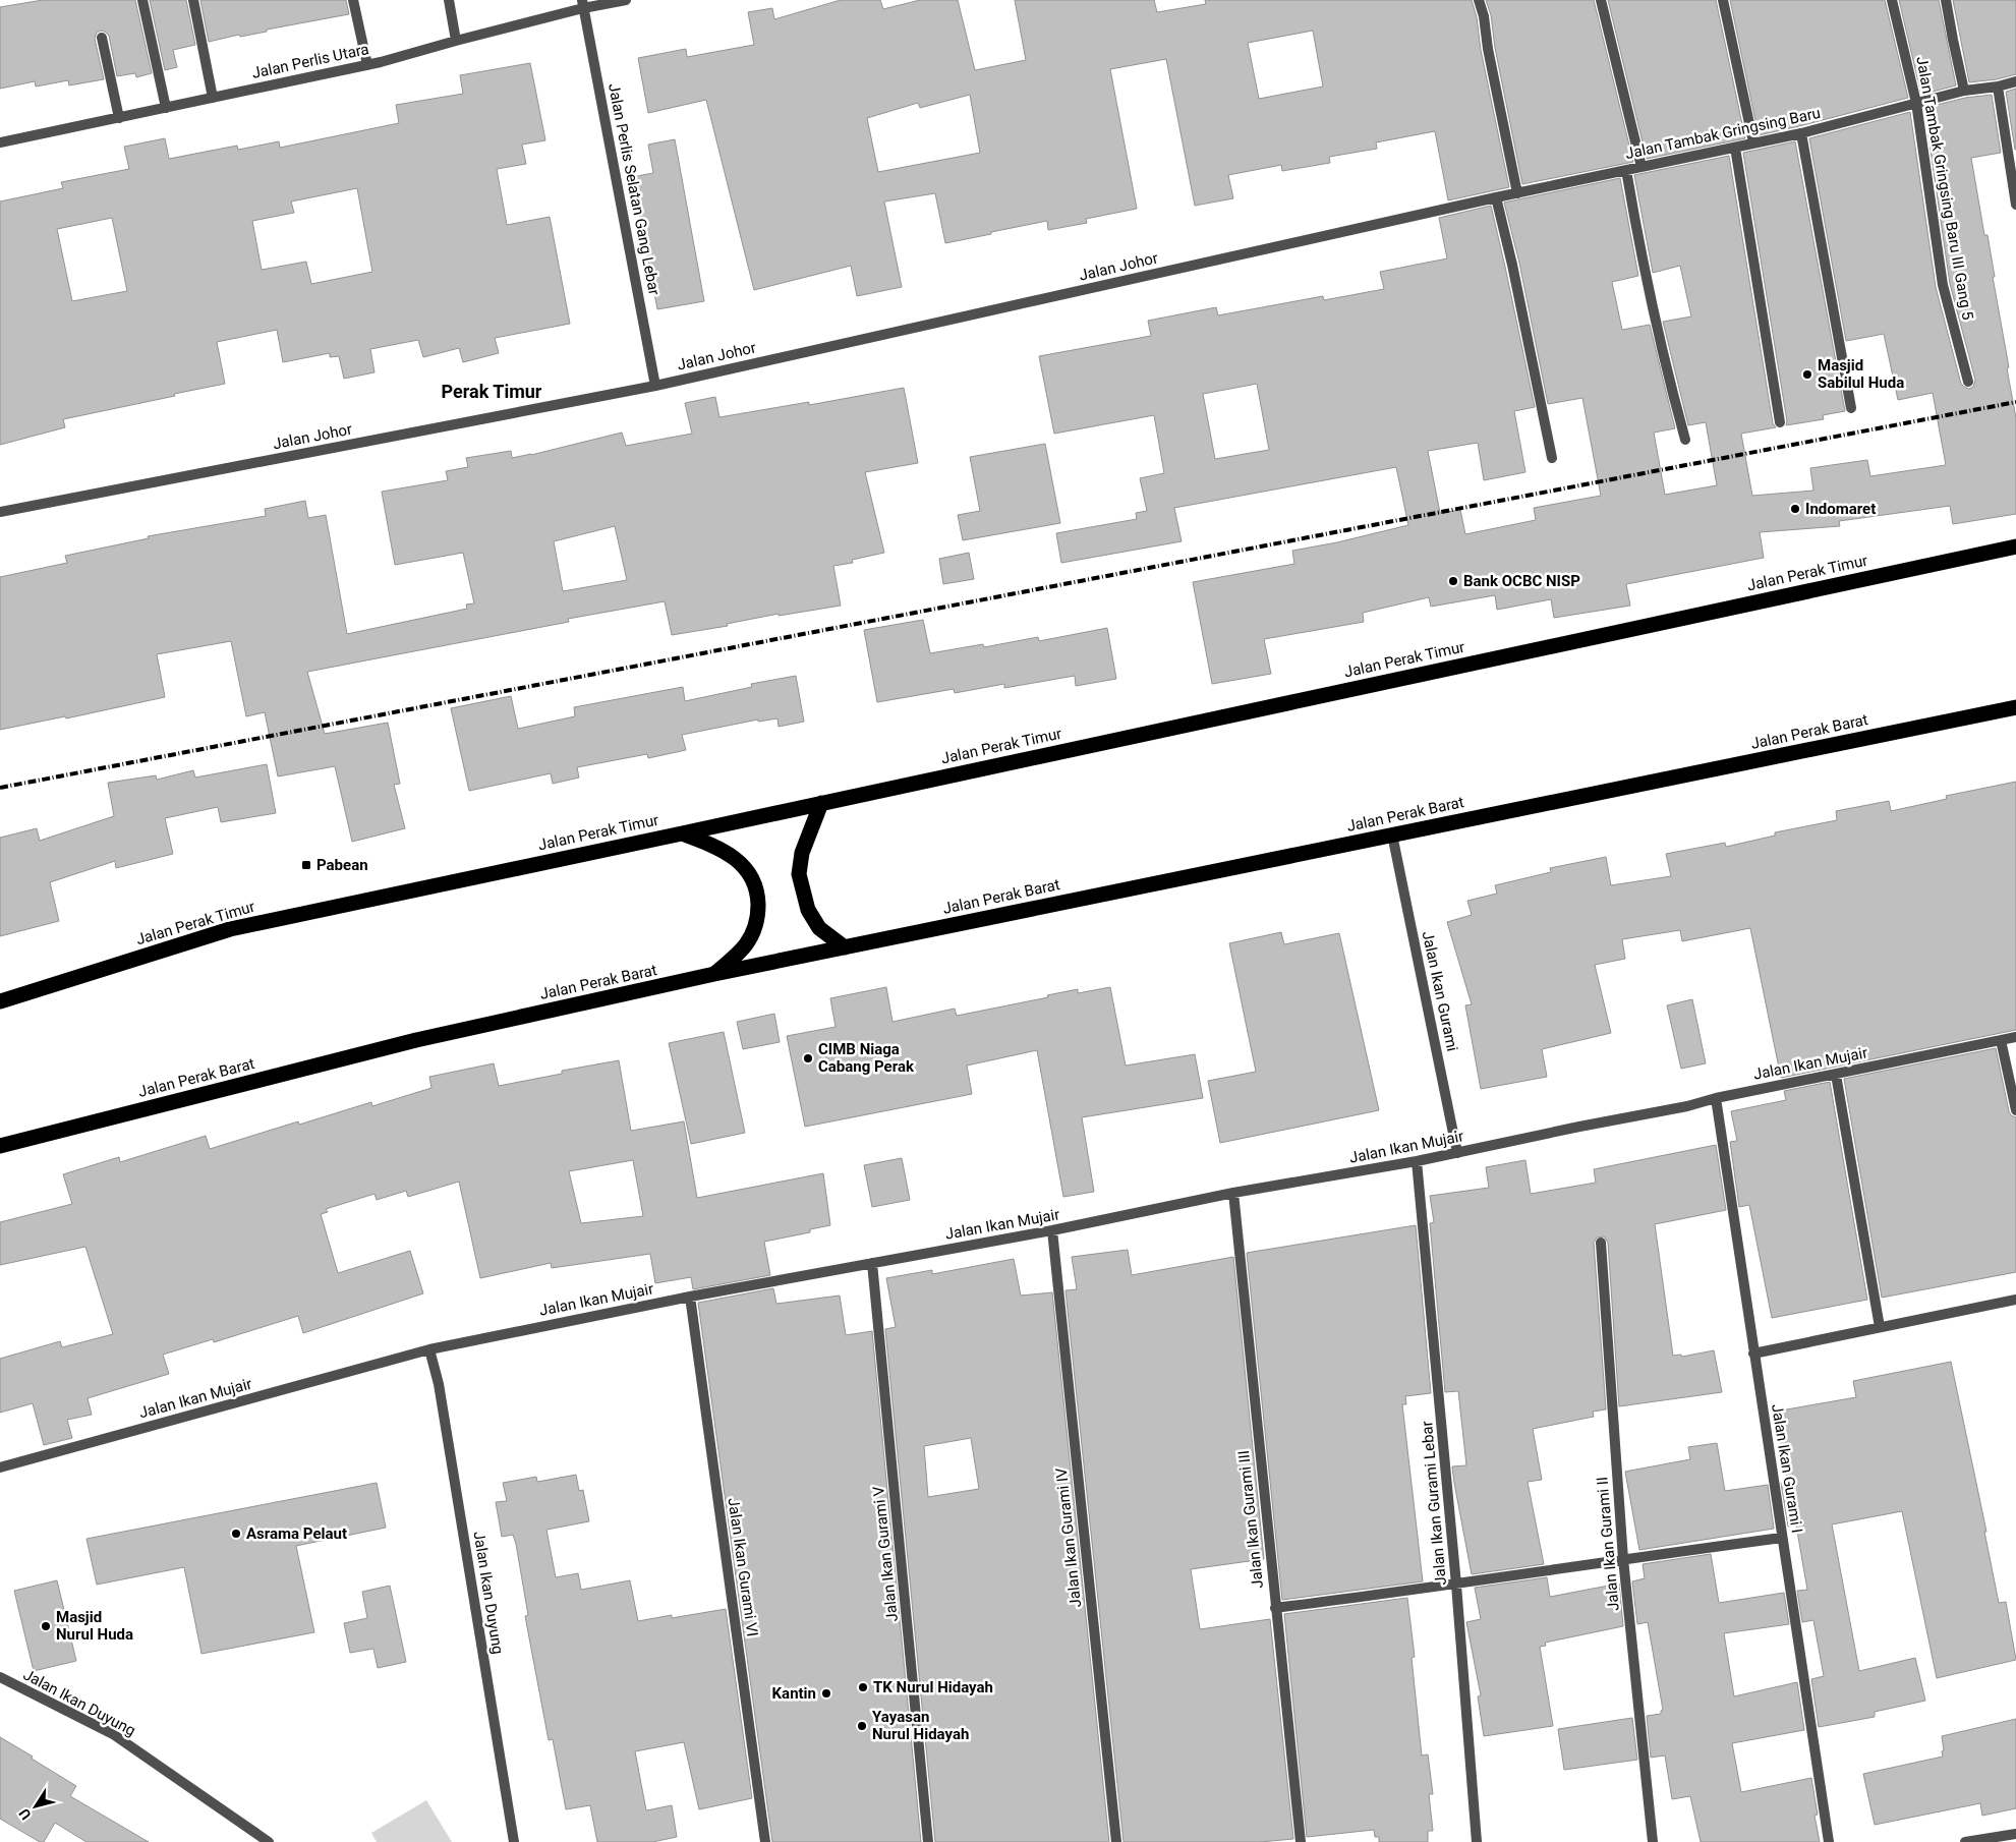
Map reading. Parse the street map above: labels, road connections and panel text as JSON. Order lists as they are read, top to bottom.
{
  "streets": {
    "highway": ["Jalan Perak Timur", "Jalan Perak Barat"],
    "street": [
      "Jalan Perlis Utara",
      "Jalan Tambak Gringsing Baru",
      "Jalan Tambak Gringsing Baru III Gang 5",
      "Jalan Perlis Selatan Gang Lebar",
      "Jalan Johor",
      "Jalan Ikan Gurami",
      "Jalan Ikan Mujair",
      "Jalan Ikan Gurami I",
      "Jalan Ikan Gurami Lebar",
      "Jalan Ikan Gurami III",
      "Jalan Ikan Gurami IV",
      "Jalan Ikan Gurami II",
      "Jalan Ikan Gurami V",
      "Jalan Ikan Gurami VI",
      "Jalan Ikan Duyung"
    ]
  },
  "crossings": [
    ["Jalan Perlis Utara", "Jalan Perlis Selatan Gang Lebar"],
    ["Jalan Tambak Gringsing Baru", "Jalan Tambak Gringsing Baru III Gang 5"],
    ["Jalan Tambak Gringsing Baru", "Jalan Johor"],
    ["Jalan Perlis Selatan Gang Lebar", "Jalan Johor"],
    ["Jalan Perak Barat", "Jalan Ikan Gurami"],
    ["Jalan Ikan Gurami", "Jalan Ikan Mujair"],
    ["Jalan Ikan Mujair", "Jalan Ikan Gurami I"],
    ["Jalan Ikan Mujair", "Jalan Ikan Gurami Lebar"],
    ["Jalan Ikan Mujair", "Jalan Ikan Gurami III"],
    ["Jalan Ikan Mujair", "Jalan Ikan Gurami IV"],
    ["Jalan Ikan Mujair", "Jalan Ikan Gurami V"],
    ["Jalan Ikan Mujair", "Jalan Ikan Gurami VI"],
    ["Jalan Ikan Mujair", "Jalan Ikan Duyung"]
  ],
  "districts": ["Perak Timur"],
  "places": {
    "other": [
      "Masjid Sabilul Huda",
      "Indomaret",
      "Bank OCBC NISP",
      "CIMB Niaga Cabang Perak",
      "Asrama Pelaut",
      "Masjid Nurul Huda",
      "TK Nurul Hidayah",
      "Kantin",
      "Yayasan Nurul Hidayah"
    ],
    "transit": ["Pabean"]
  },
  "north": "bottom left"
}
